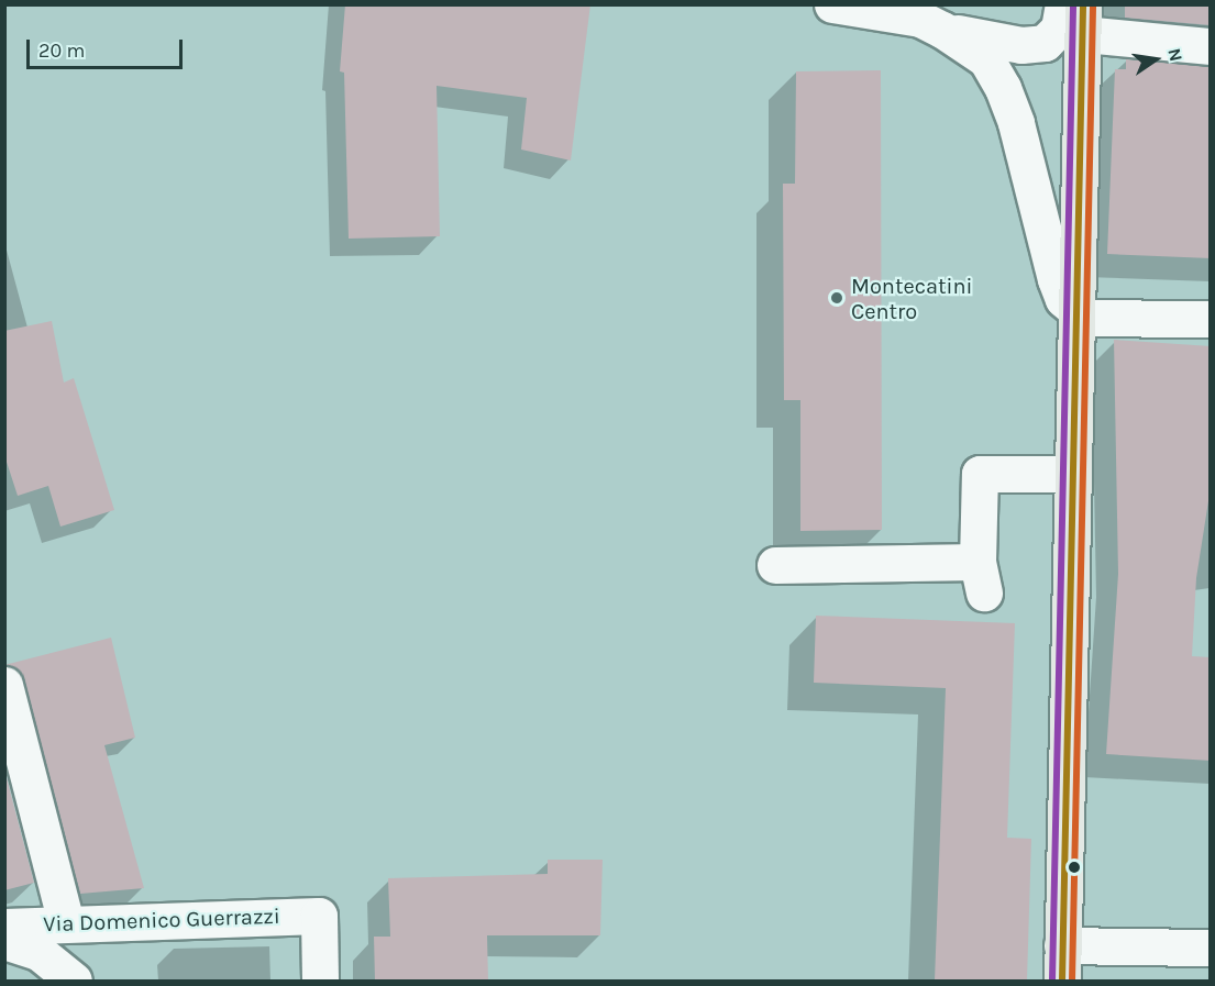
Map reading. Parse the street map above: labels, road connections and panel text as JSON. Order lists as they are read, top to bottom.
{
  "streets": {
    "street": ["Via Domenico Guerrazzi"]
  },
  "places": ["Montecatini Centro"],
  "scale_bar": "20 m",
  "north": "right"
}
